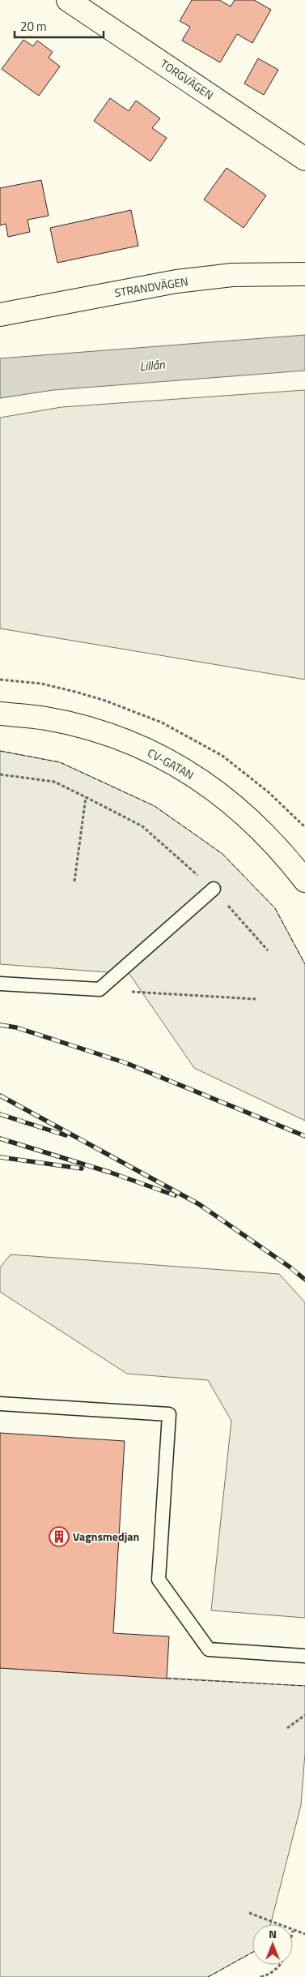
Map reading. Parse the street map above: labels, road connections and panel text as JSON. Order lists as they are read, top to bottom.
{
  "streets": {
    "street": ["TORGVÄGEN", "STRANDVÄGEN", "CV-GATAN"]
  },
  "water": ["Lillån"],
  "places": {
    "building": ["Vagnsmedjan"]
  },
  "scale_bar": "20 m",
  "north": "top"
}
